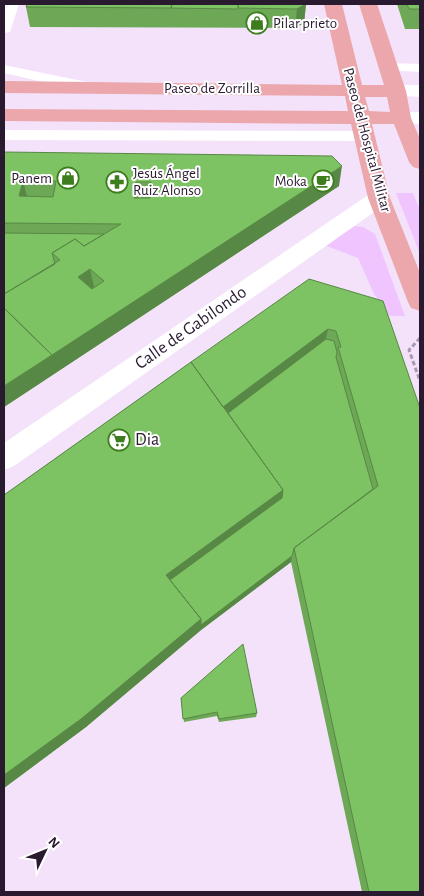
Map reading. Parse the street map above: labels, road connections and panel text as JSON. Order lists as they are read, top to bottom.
{
  "streets": {
    "main road": ["Paseo de Zorrilla", "Paseo del Hospital Militar"],
    "street": ["Calle de Gabilondo"]
  },
  "crossings": [
    ["Paseo de Zorrilla", "Paseo del Hospital Militar"],
    ["Paseo del Hospital Militar", "Calle de Gabilondo"]
  ],
  "places": {
    "shop": ["Pilar prieto", "Panem"],
    "cafe": ["Moka"],
    "pharmacy": ["Jesús Ángel Ruiz Alonso"],
    "supermarket": ["Dia"]
  },
  "north": "top right"
}
